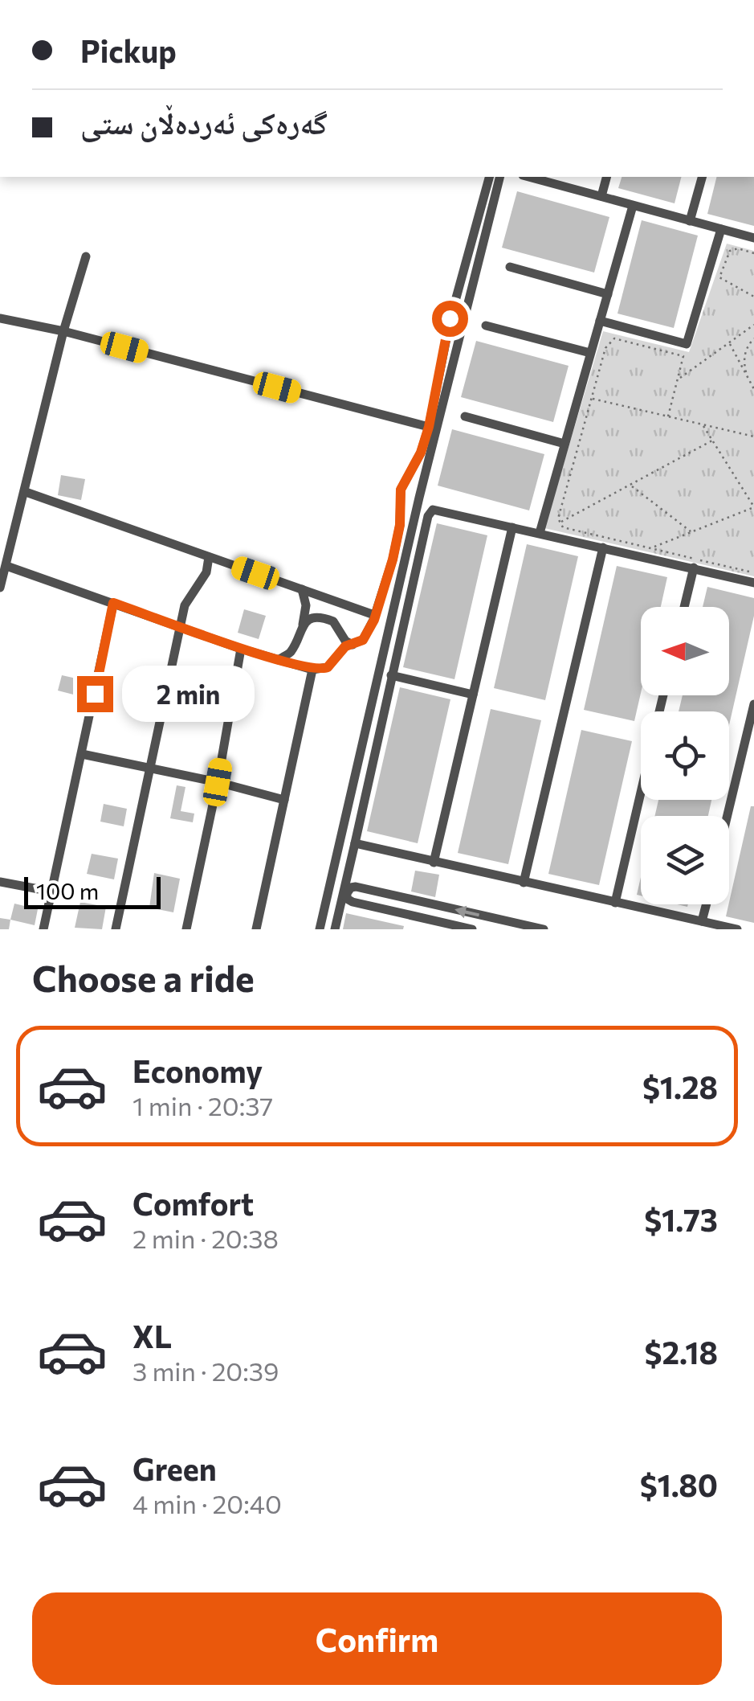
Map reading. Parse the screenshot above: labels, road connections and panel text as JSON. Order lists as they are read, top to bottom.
{
  "scale_bar": "100 m",
  "north": "left",
  "page": {
    "banner": ["Pickup", "گەرەکی ئەردەڵان ستی"],
    "bubble": "2 min",
    "scale": "100 m",
    "heading": "Choose a ride",
    "list": [
      {
        "name": "Economy",
        "note": "1 min · 20:37",
        "value": "$1.28"
      },
      {
        "name": "Comfort",
        "note": "2 min · 20:38",
        "value": "$1.73"
      },
      {
        "name": "XL",
        "note": "3 min · 20:39",
        "value": "$2.18"
      },
      {
        "name": "Green",
        "note": "4 min · 20:40",
        "value": "$1.80"
      }
    ],
    "buttons": "Confirm"
  }
}
